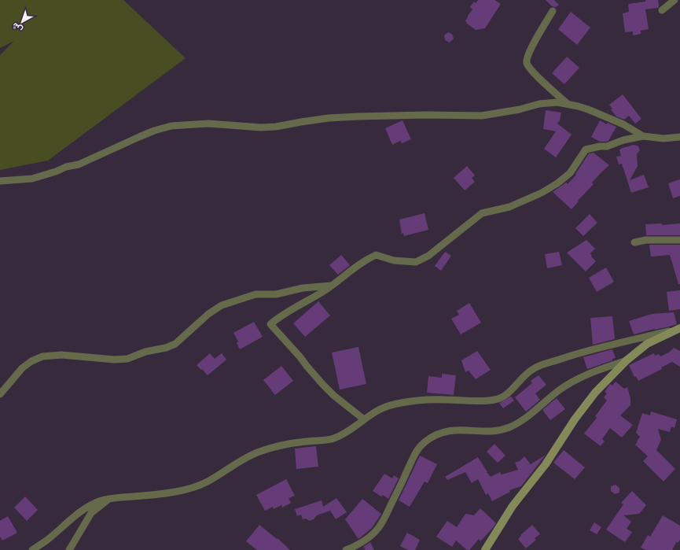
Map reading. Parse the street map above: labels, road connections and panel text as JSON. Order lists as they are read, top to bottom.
{
  "north": "bottom left"
}
